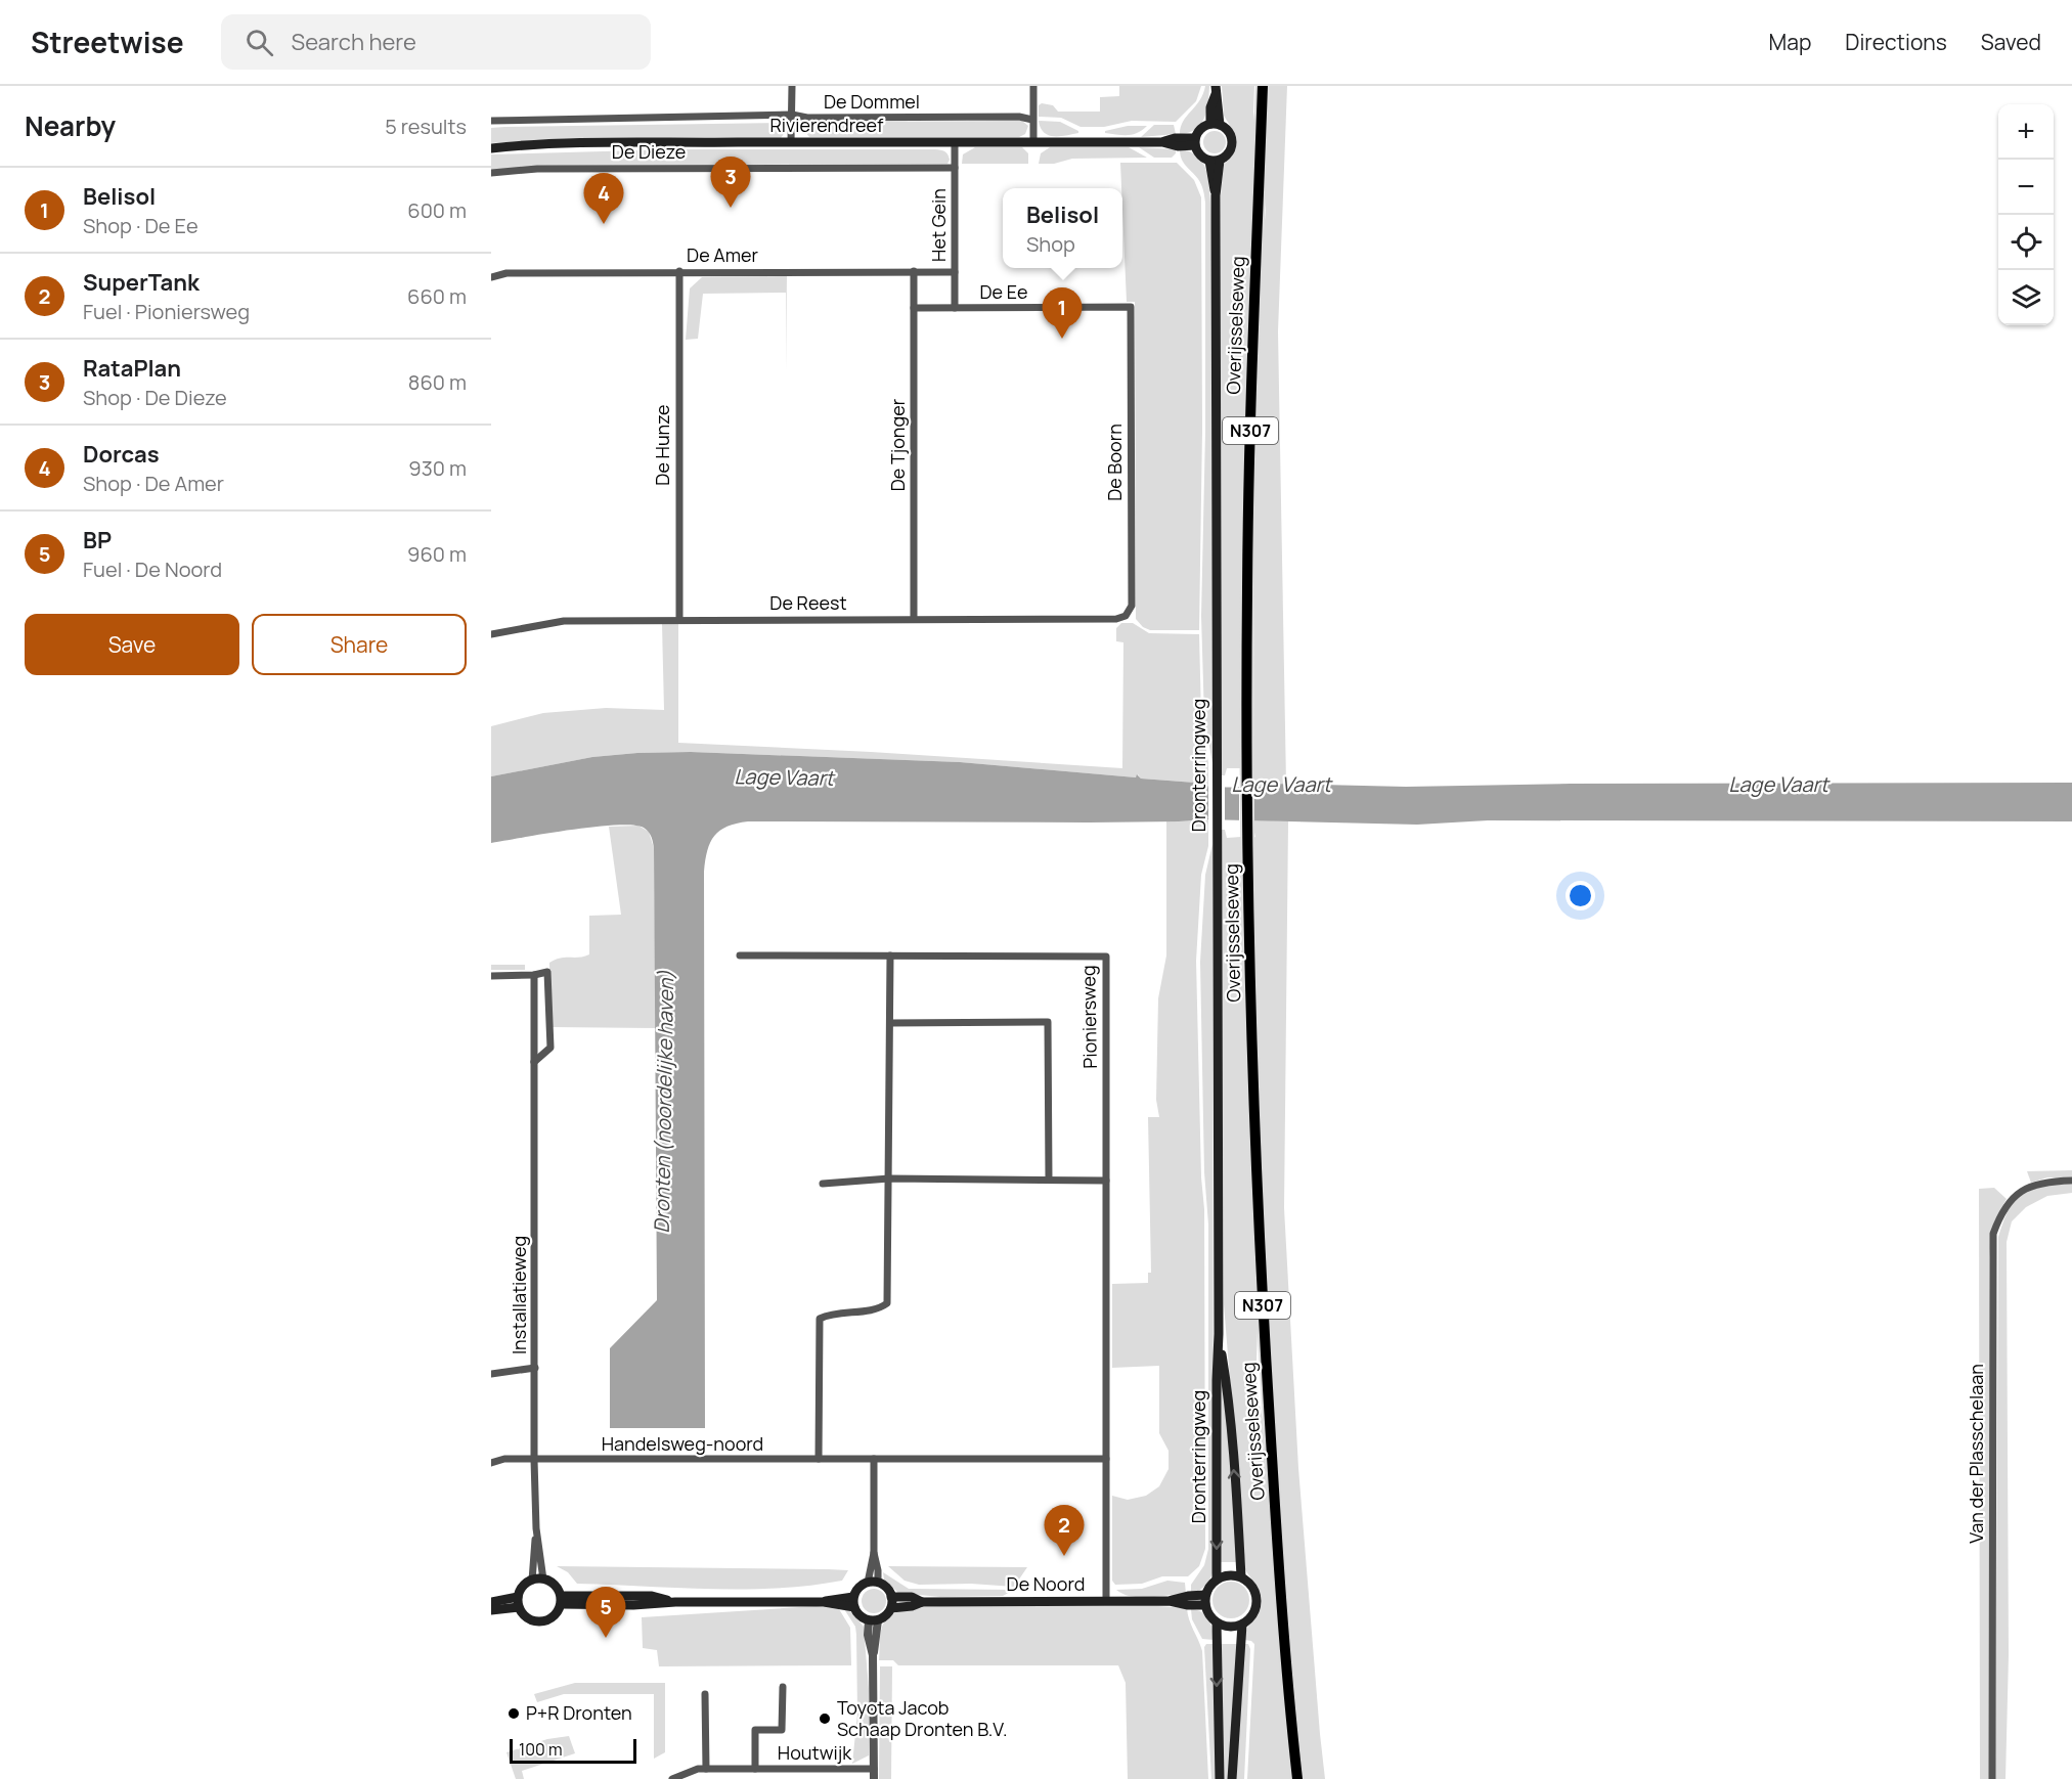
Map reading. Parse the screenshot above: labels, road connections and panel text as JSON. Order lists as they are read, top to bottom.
{
  "streets": {
    "highway": ["Overijsselseweg", "N307"],
    "main road": ["Rivierendreef", "Dronterringweg", "De Noord"],
    "street": [
      "De Dommel",
      "De Dieze",
      "Het Gein",
      "De Amer",
      "De Ee",
      "De Hunze",
      "De Tjonger",
      "De Boorn",
      "De Reest",
      "Pioniersweg",
      "Installatieweg",
      "Handelsweg-noord",
      "Van der Plasschelaan",
      "Houtwijk"
    ]
  },
  "crossings": [
    ["Rivierendreef", "Het Gein"],
    ["Rivierendreef", "Dronterringweg"],
    ["De Dieze", "Het Gein"],
    ["Het Gein", "De Amer"],
    ["Het Gein", "De Ee"],
    ["De Amer", "De Hunze"],
    ["De Amer", "De Tjonger"],
    ["De Ee", "De Tjonger"],
    ["De Ee", "De Boorn"],
    ["De Hunze", "De Reest"],
    ["De Tjonger", "De Reest"],
    ["De Boorn", "De Reest"],
    ["Dronterringweg", "De Noord"],
    ["Pioniersweg", "Handelsweg-noord"],
    ["Pioniersweg", "De Noord"],
    ["Installatieweg", "Handelsweg-noord"]
  ],
  "water": ["Lage Vaart", "Dronten (noordelijke haven)"],
  "places": ["P+R Dronten", "Toyota Jacob Schaap Dronten B.V."],
  "scale_bar": "100 m",
  "page": {
    "header": "Streetwise",
    "search": "Search here",
    "nav": ["Map", "Directions", "Saved"],
    "heading": ["Nearby", "5 results"],
    "map_buttons": ["+", "−"],
    "pins": [
      "3",
      "4",
      "1",
      "2",
      "5"
    ],
    "list": [
      {
        "mark": "1",
        "name": "Belisol",
        "note": "Shop · De Ee",
        "value": "600 m"
      },
      {
        "mark": "2",
        "name": "SuperTank",
        "note": "Fuel · Pioniersweg",
        "value": "660 m"
      },
      {
        "mark": "3",
        "name": "RataPlan",
        "note": "Shop · De Dieze",
        "value": "860 m"
      },
      {
        "mark": "4",
        "name": "Dorcas",
        "note": "Shop · De Amer",
        "value": "930 m"
      },
      {
        "mark": "5",
        "name": "BP",
        "note": "Fuel · De Noord",
        "value": "960 m"
      }
    ],
    "popup": ["Belisol", "Shop"],
    "buttons": ["Save", "Share"],
    "scale": "100 m"
  }
}
